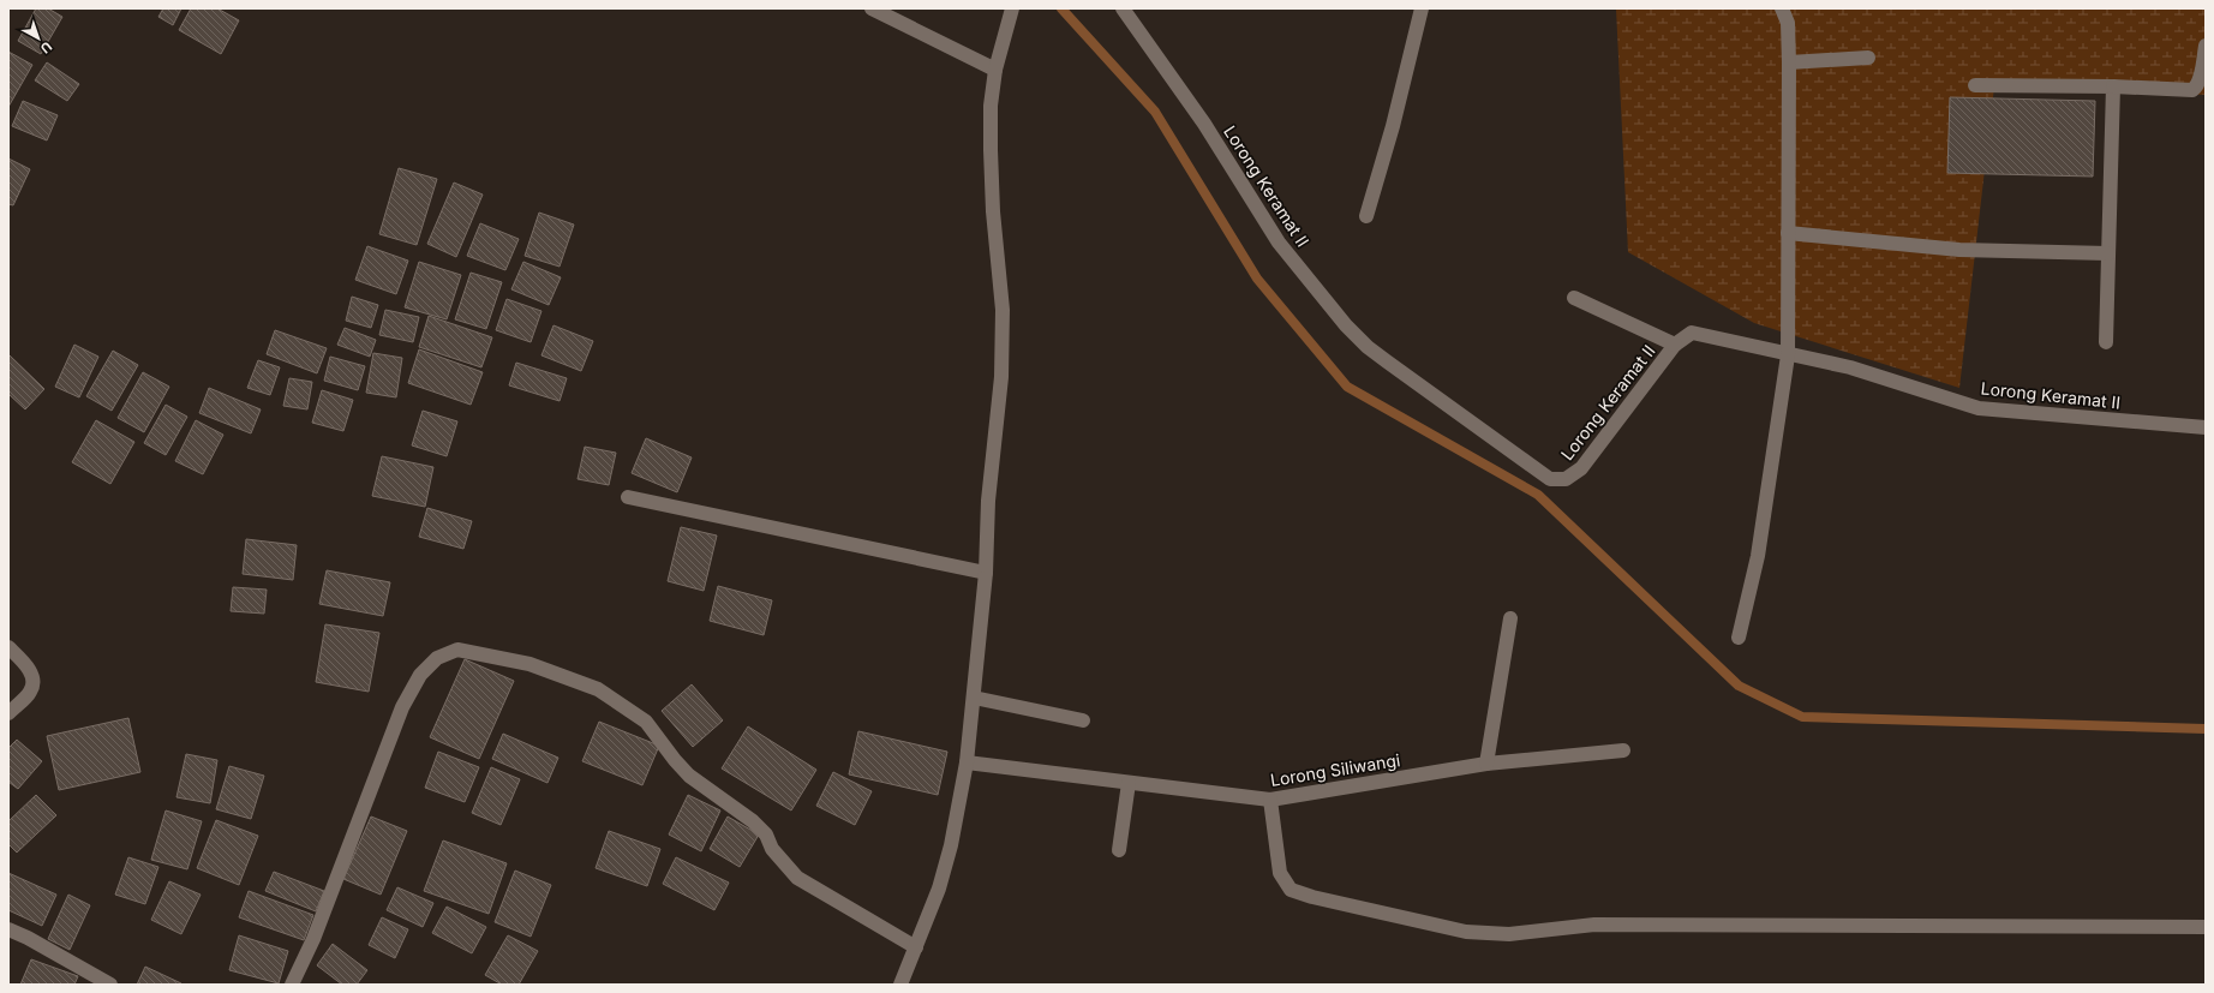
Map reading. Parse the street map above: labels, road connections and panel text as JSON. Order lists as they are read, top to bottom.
{
  "streets": {
    "street": ["Lorong Keramat II", "Lorong Siliwangi"]
  },
  "north": "bottom right"
}
